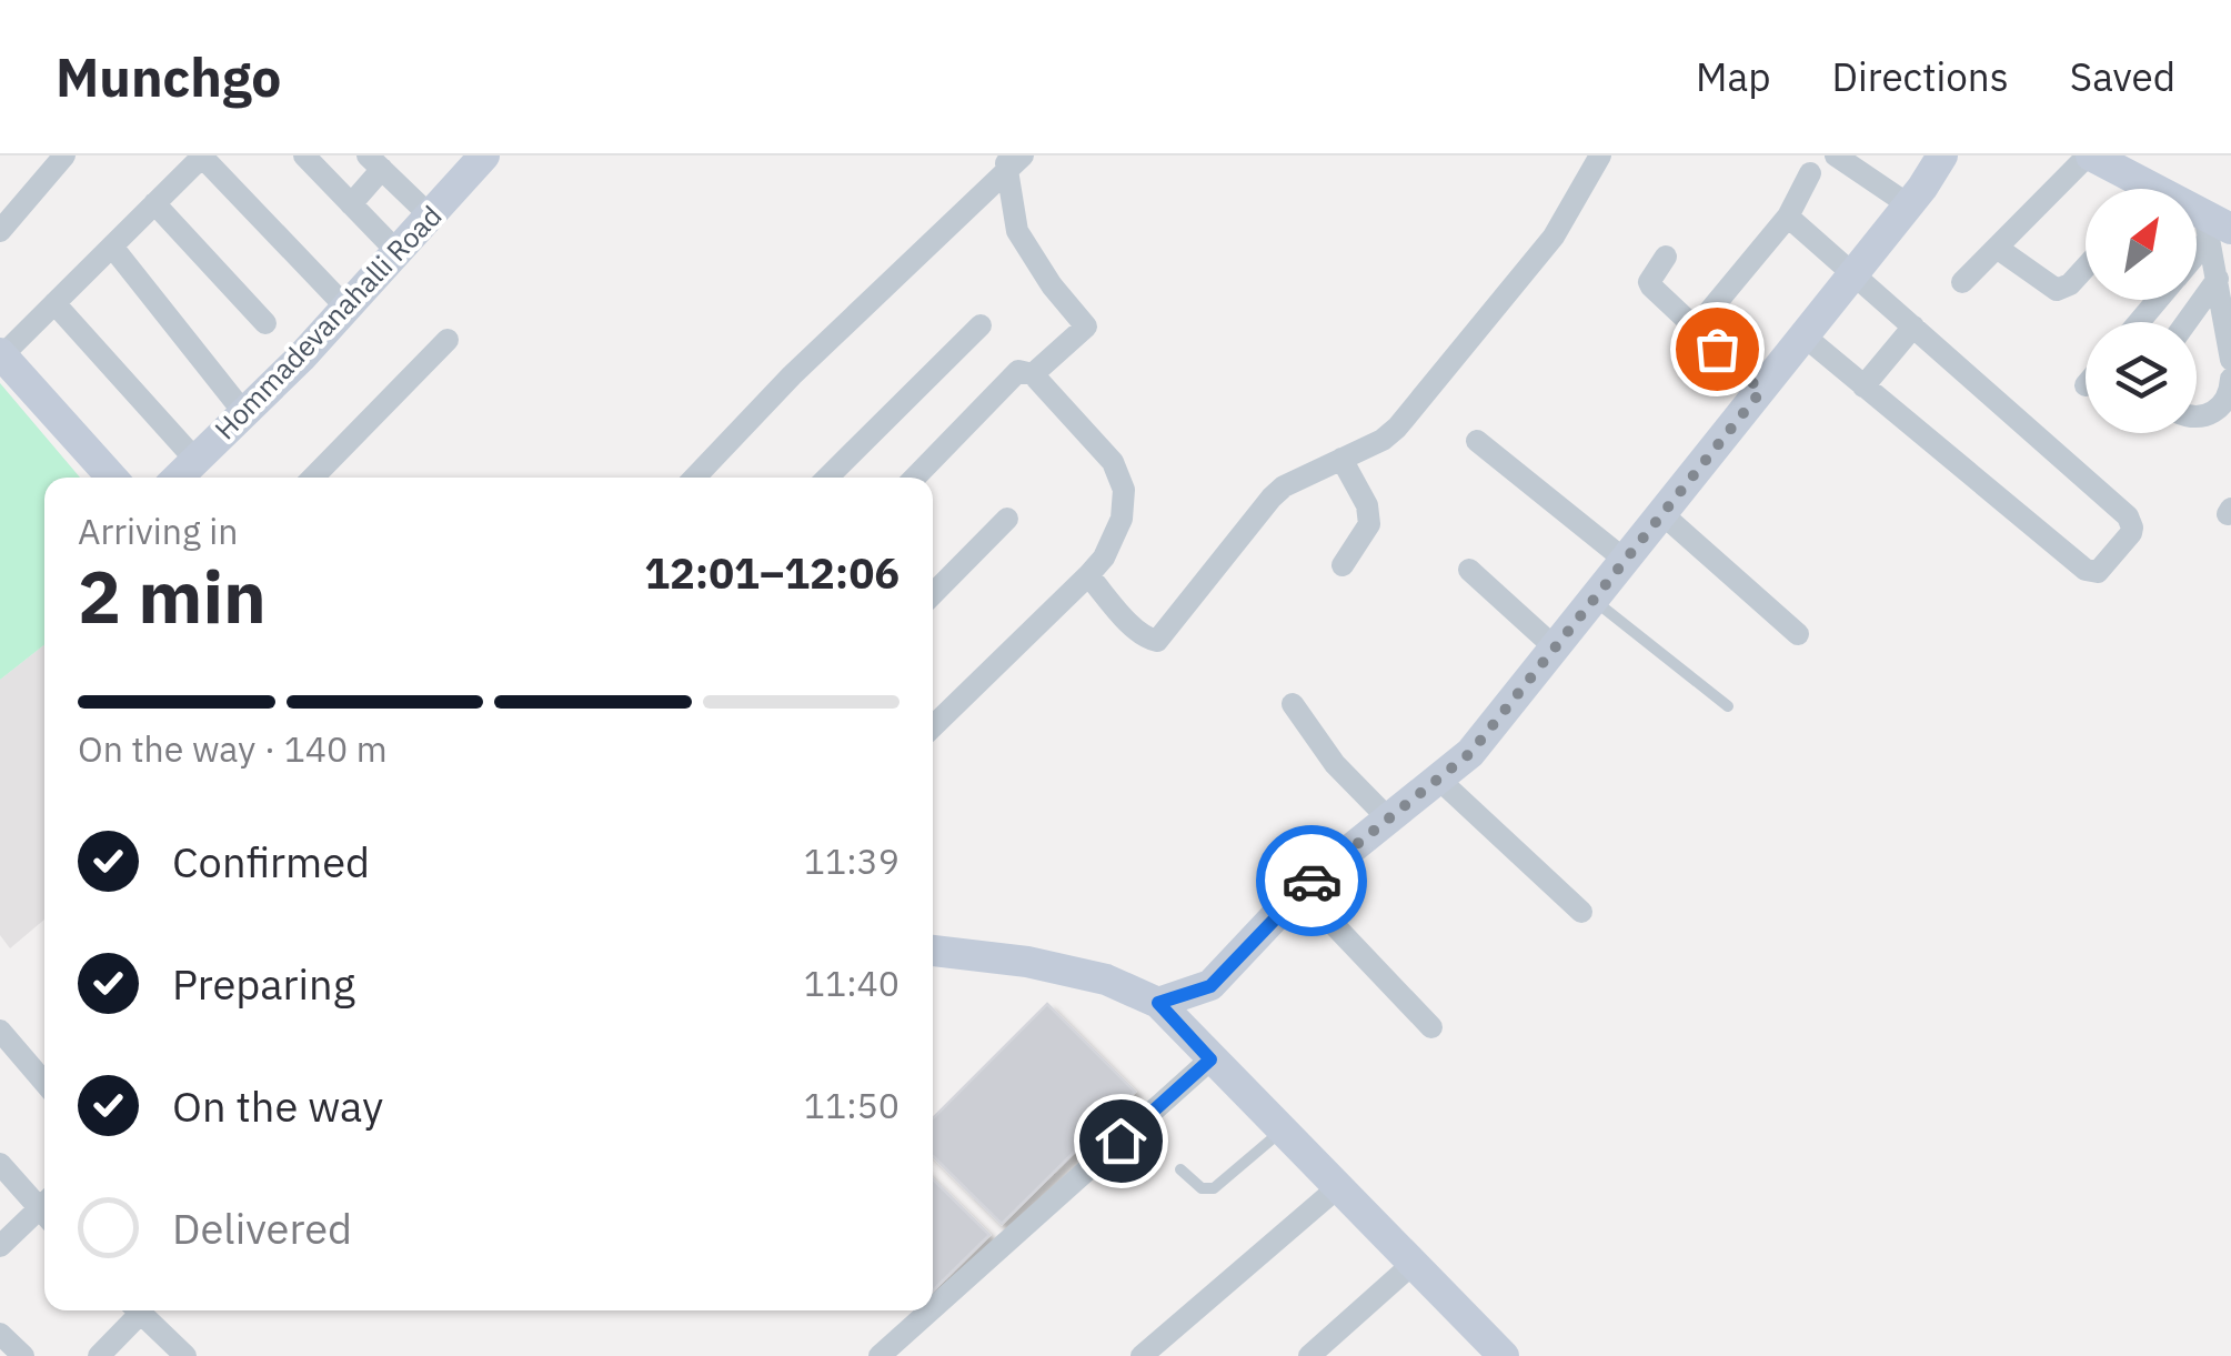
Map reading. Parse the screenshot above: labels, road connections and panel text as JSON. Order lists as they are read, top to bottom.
{
  "streets": {
    "main road": ["Hommadevanahalli Road"]
  },
  "north": "top right",
  "page": {
    "header": "Munchgo",
    "nav": ["Map", "Directions", "Saved"],
    "heading": ["2 min", "Arriving in", "12:01–12:06"],
    "bar": "On the way · 140 m",
    "list": [
      ["Confirmed", "11:39"],
      ["Preparing", "11:40"],
      ["On the way", "11:50"],
      "Delivered"
    ]
  }
}
